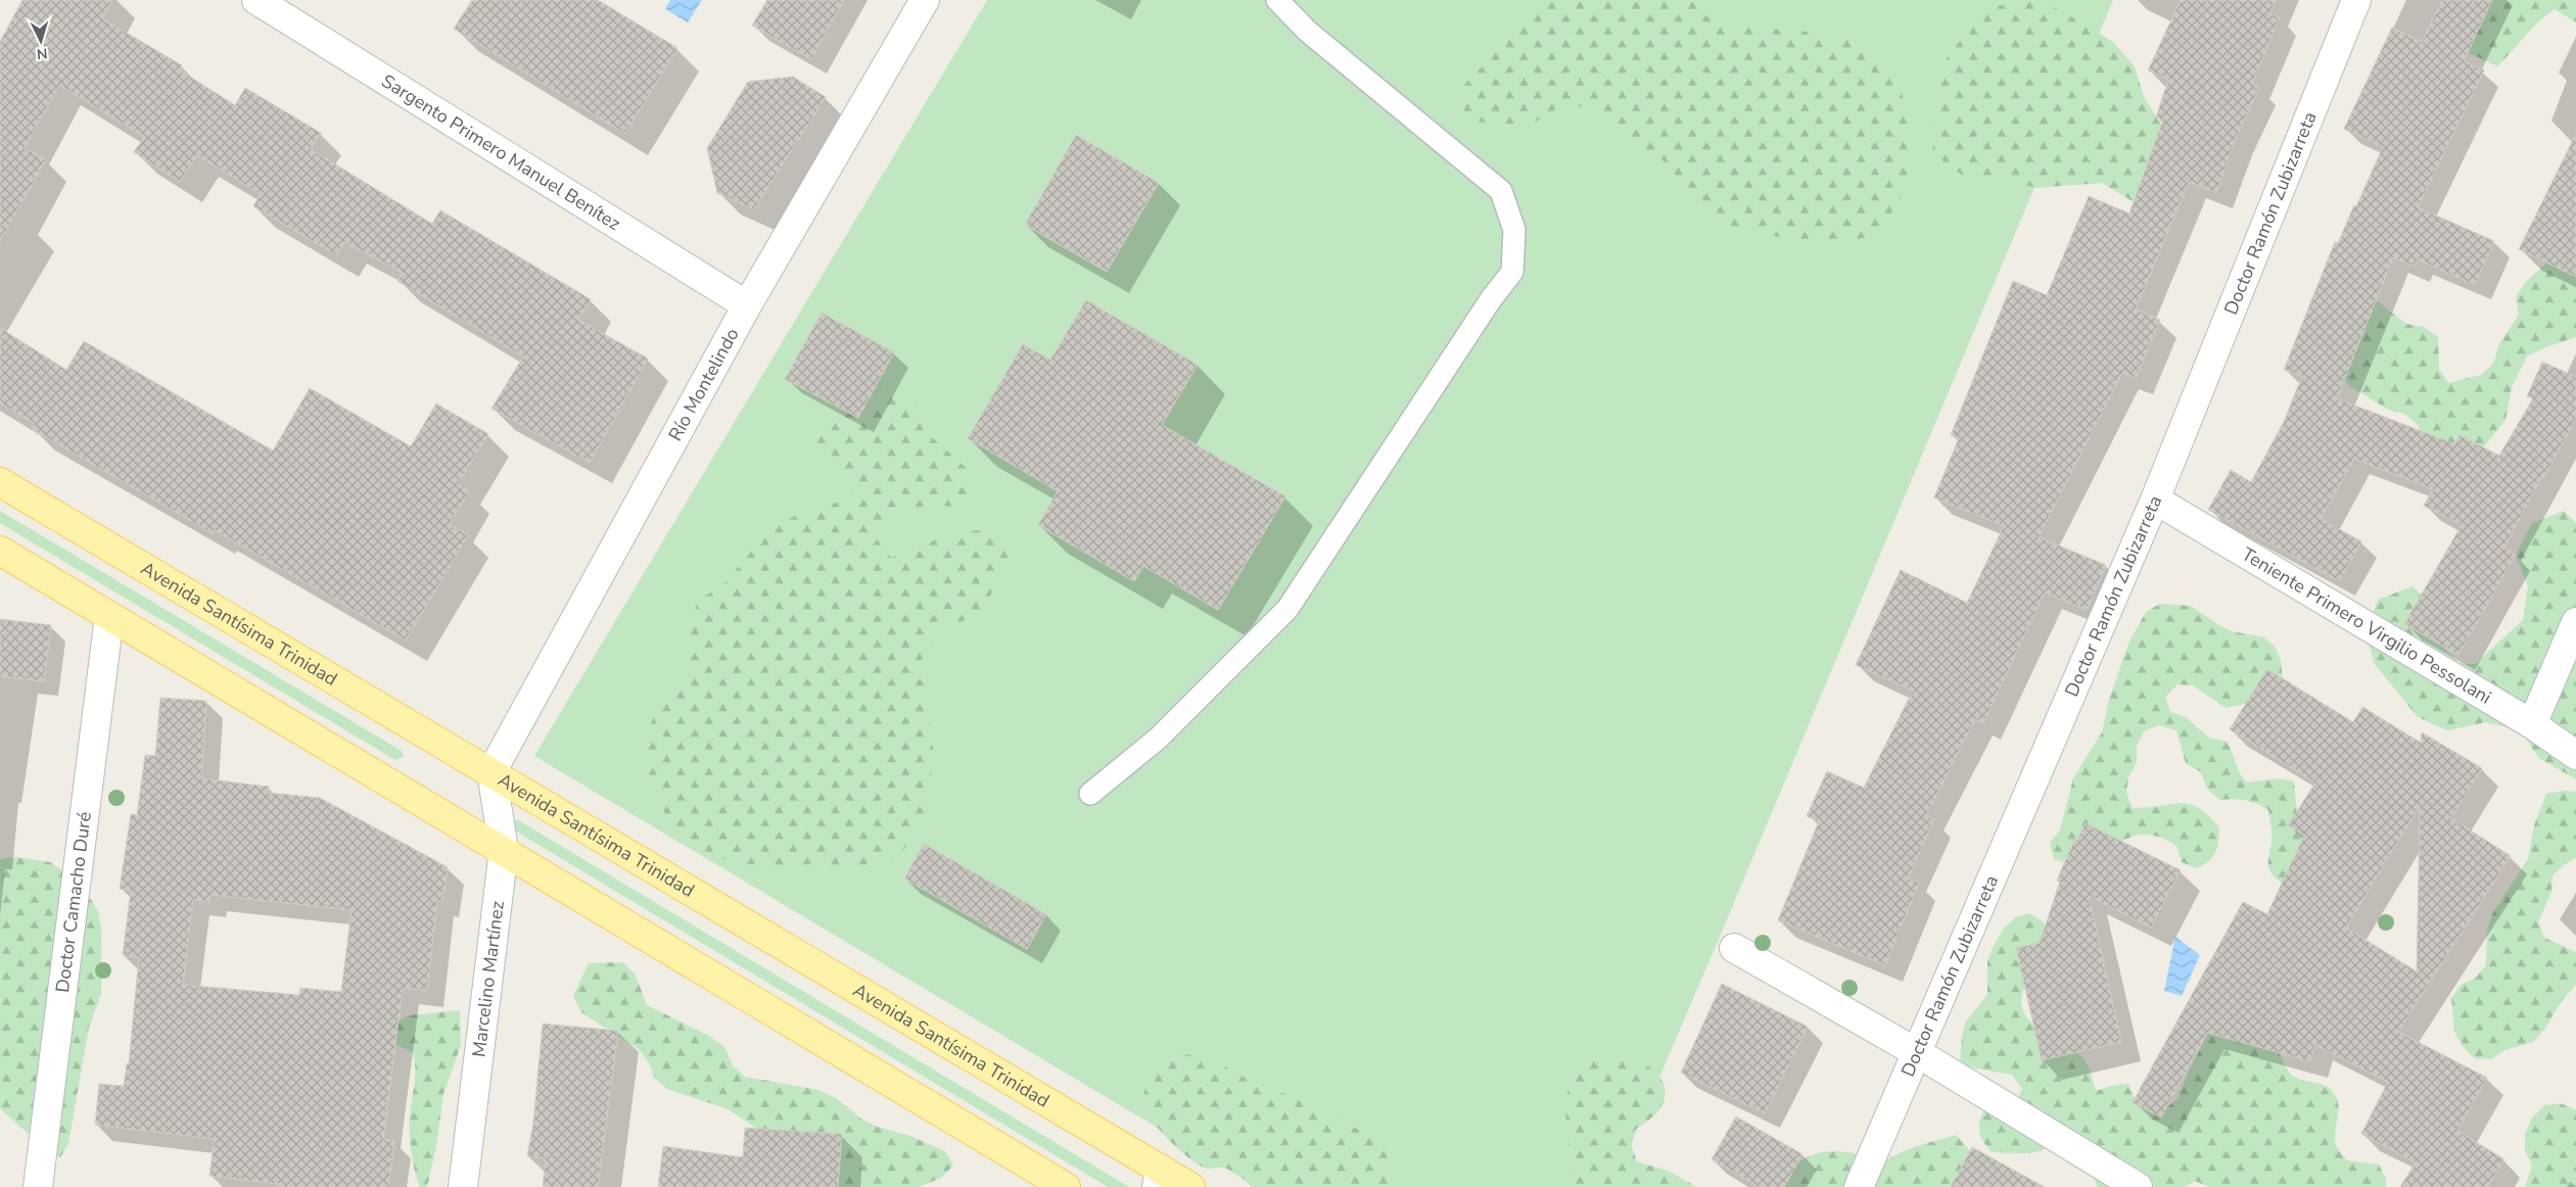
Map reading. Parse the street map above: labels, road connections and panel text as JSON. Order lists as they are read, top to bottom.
{
  "streets": {
    "main road": ["Avenida Santísima Trinidad"],
    "street": [
      "Sargento Primero Manuel Benítez",
      "Doctor Ramón Zubizarreta",
      "Río Montelindo",
      "Teniente Primero Virgilio Pessolani",
      "Doctor Camacho Duré",
      "Marcelino Martínez"
    ]
  },
  "crossings": [
    ["Sargento Primero Manuel Benítez", "Río Montelindo"],
    ["Doctor Ramón Zubizarreta", "Teniente Primero Virgilio Pessolani"],
    ["Río Montelindo", "Avenida Santísima Trinidad"],
    ["Río Montelindo", "Marcelino Martínez"],
    ["Avenida Santísima Trinidad", "Marcelino Martínez"]
  ],
  "north": "bottom"
}
